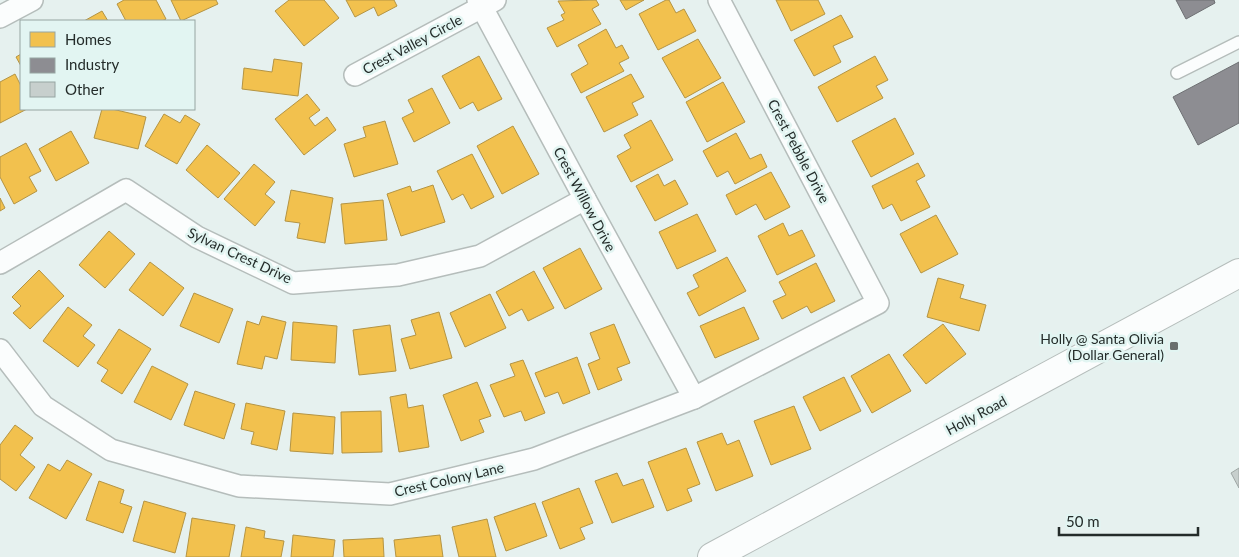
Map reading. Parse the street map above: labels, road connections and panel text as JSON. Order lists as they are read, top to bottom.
{
  "streets": {
    "main road": ["Holly Road"],
    "street": [
      "Crest Valley Circle",
      "Crest Pebble Drive",
      "Crest Willow Drive",
      "Sylvan Crest Drive",
      "Crest Colony Lane"
    ]
  },
  "crossings": [
    ["Crest Valley Circle", "Crest Willow Drive"],
    ["Crest Pebble Drive", "Crest Colony Lane"],
    ["Crest Willow Drive", "Sylvan Crest Drive"],
    ["Crest Willow Drive", "Crest Colony Lane"]
  ],
  "places": {
    "transit": ["Holly @ Santa Olivia (Dollar General)"]
  },
  "legend": ["Homes", "Industry", "Other"],
  "scale_bar": "50 m"
}
